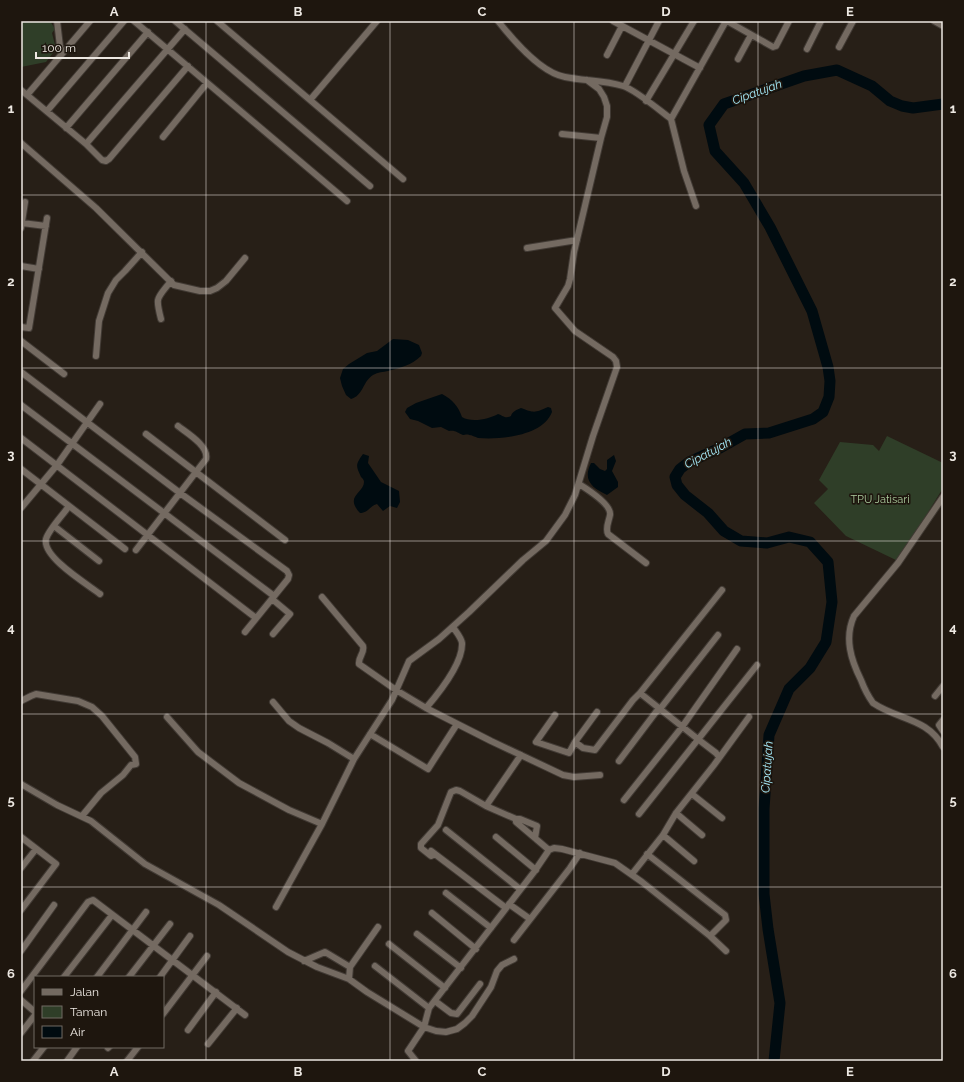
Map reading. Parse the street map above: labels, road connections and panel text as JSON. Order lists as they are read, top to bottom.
{
  "water": ["Cipatujah"],
  "parks": ["TPU Jatisari"],
  "legend": ["Jalan", "Taman", "Air"],
  "scale_bar": "100 m",
  "grid": {
    "columns": [
      "A",
      "B",
      "C",
      "D",
      "E"
    ],
    "rows": [
      "1",
      "2",
      "3",
      "4",
      "5",
      "6"
    ]
  }
}
